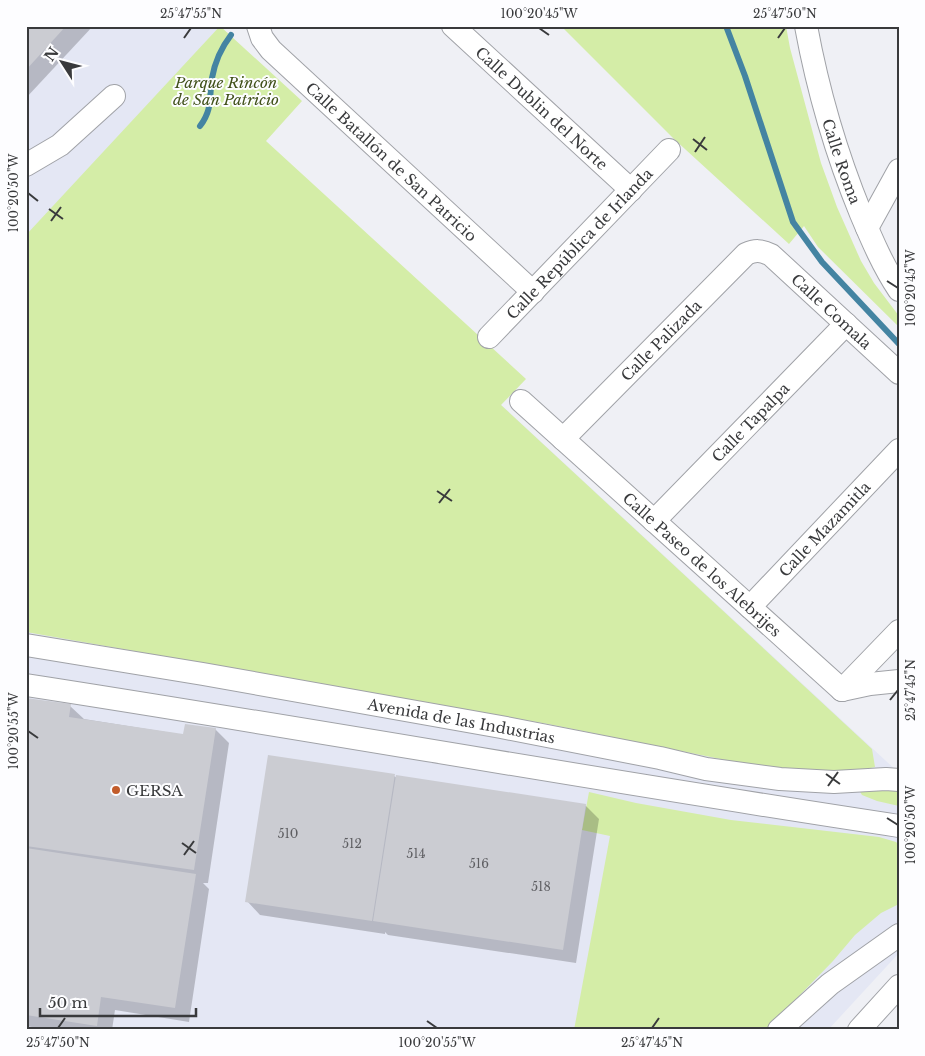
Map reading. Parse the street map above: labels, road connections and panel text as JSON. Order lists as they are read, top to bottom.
{
  "streets": {
    "street": [
      "Calle Dublin del Norte",
      "Calle Roma",
      "Calle Batallón de San Patricio",
      "Calle República de Irlanda",
      "Calle Comala",
      "Calle Palizada",
      "Calle Tapalpa",
      "Calle Mazamitla",
      "Calle Paseo de los Alebrijes",
      "Avenida de las Industrias"
    ]
  },
  "crossings": [
    ["Calle Dublin del Norte", "Calle República de Irlanda"],
    ["Calle Batallón de San Patricio", "Calle República de Irlanda"],
    ["Calle Comala", "Calle Palizada"],
    ["Calle Comala", "Calle Tapalpa"],
    ["Calle Palizada", "Calle Paseo de los Alebrijes"],
    ["Calle Tapalpa", "Calle Paseo de los Alebrijes"],
    ["Calle Mazamitla", "Calle Paseo de los Alebrijes"]
  ],
  "parks": ["Parque Rincón de San Patricio"],
  "places": ["GERSA"],
  "house_numbers": [
    "510",
    "512",
    "514",
    "516",
    "518"
  ],
  "scale_bar": "50 m",
  "north": "top left",
  "coordinates": [
    "25°47'55\"N",
    "100°20'45\"W",
    "25°47'50\"N",
    "100°20'50\"W",
    "25°47'45\"N",
    "100°20'55\"W"
  ]
}
